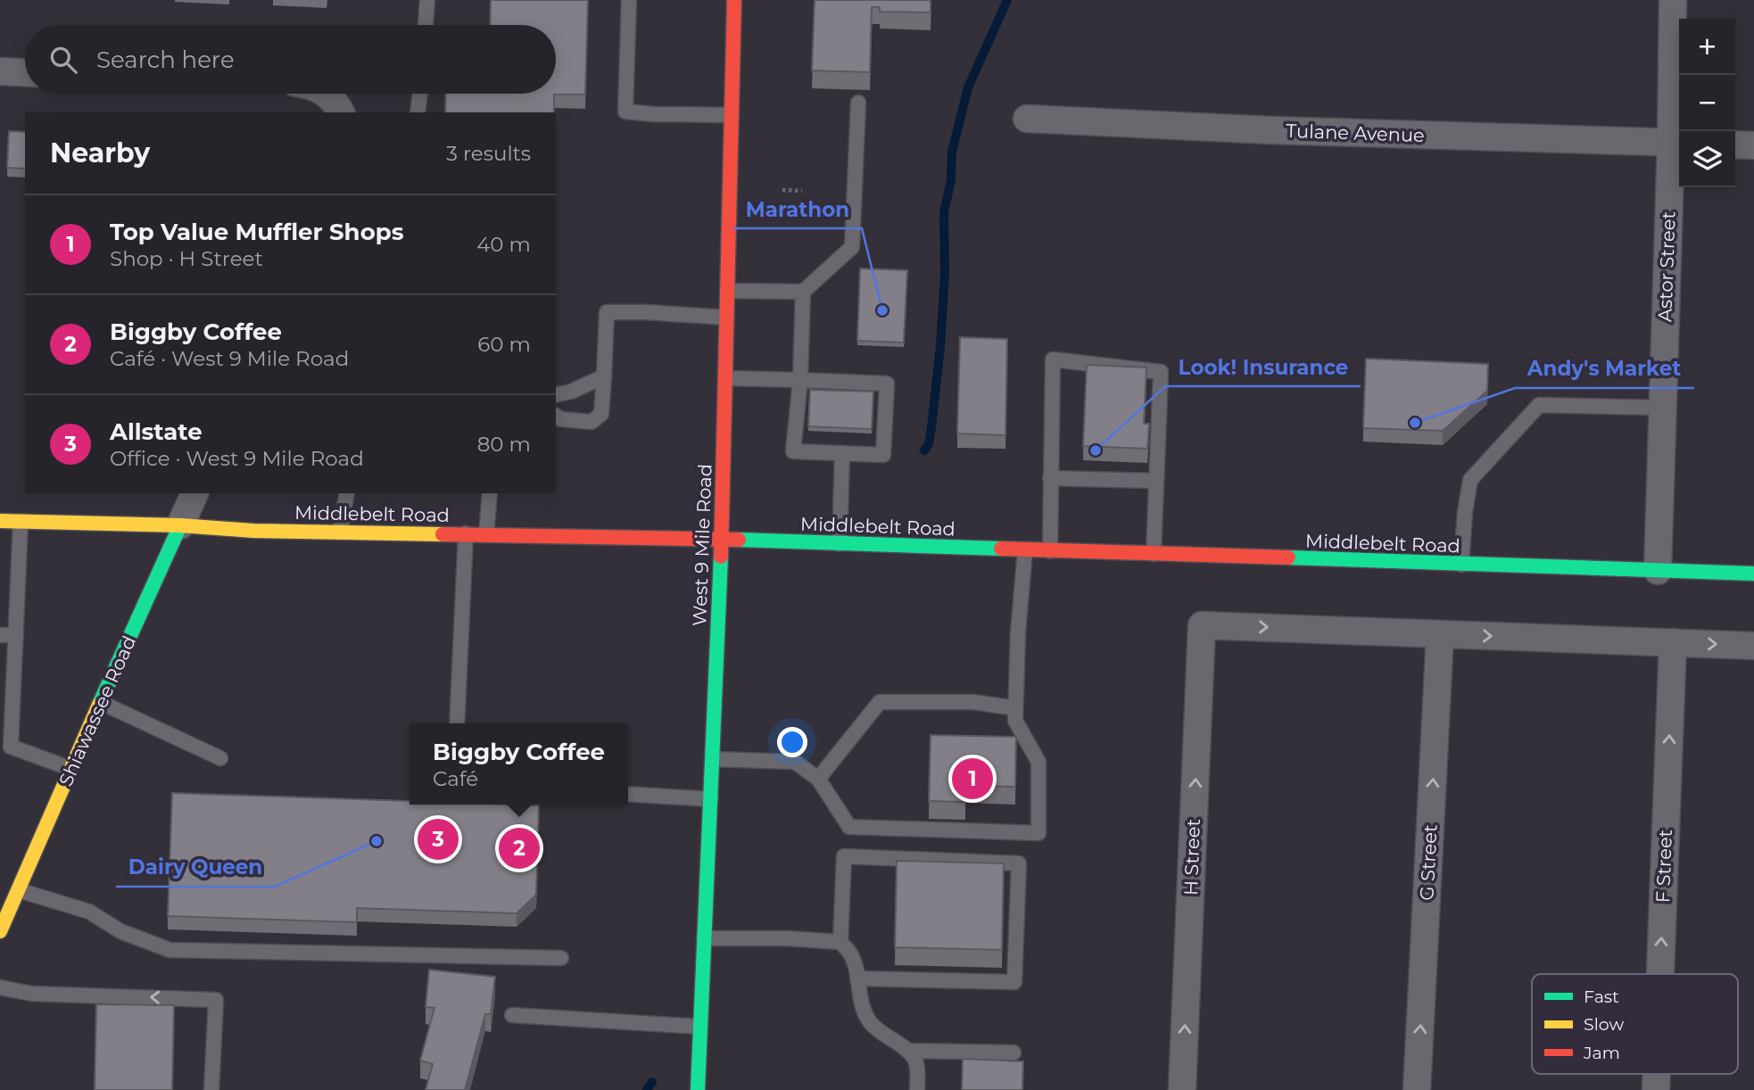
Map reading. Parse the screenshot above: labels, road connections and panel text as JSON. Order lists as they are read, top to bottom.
{
  "streets": {
    "street": [
      "Tulane Avenue",
      "Astor Street",
      "Middlebelt Road",
      "West 9 Mile Road",
      "Shiawassee Road",
      "H Street",
      "G Street",
      "F Street"
    ]
  },
  "crossings": [
    ["Tulane Avenue", "Astor Street"],
    ["Astor Street", "Middlebelt Road"],
    ["Middlebelt Road", "West 9 Mile Road"],
    ["Middlebelt Road", "Shiawassee Road"],
    ["H Street", "G Street"]
  ],
  "one_way": ["G Street", "F Street"],
  "places": [
    "Marathon",
    "Andy's Market",
    "Look! Insurance",
    "Dairy Queen"
  ],
  "legend": ["Fast", "Slow", "Jam"],
  "page": {
    "map_buttons": ["+", "−"],
    "search": "Search here",
    "heading": ["Nearby", "3 results"],
    "list": [
      {
        "mark": "1",
        "name": "Top Value Muffler Shops",
        "note": "Shop · H Street",
        "value": "40 m"
      },
      {
        "mark": "2",
        "name": "Biggby Coffee",
        "note": "Café · West 9 Mile Road",
        "value": "60 m"
      },
      {
        "mark": "3",
        "name": "Allstate",
        "note": "Office · West 9 Mile Road",
        "value": "80 m"
      }
    ],
    "popup": ["Biggby Coffee", "Café"],
    "pins": ["1", "3", "2"]
  }
}
